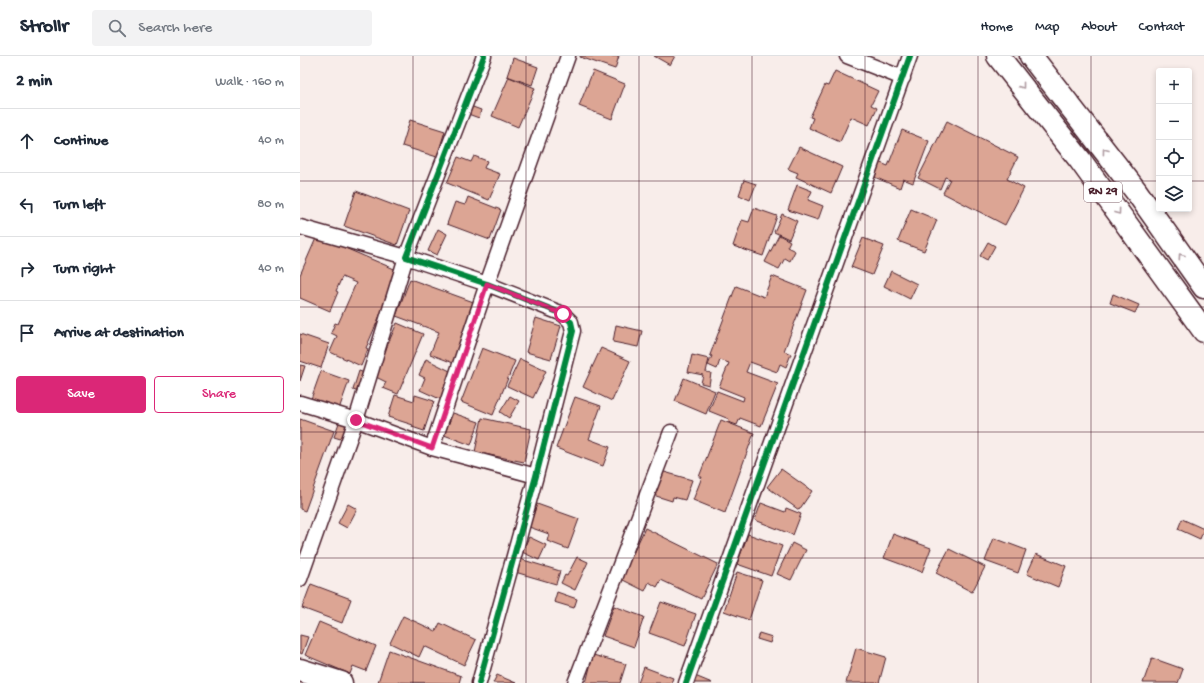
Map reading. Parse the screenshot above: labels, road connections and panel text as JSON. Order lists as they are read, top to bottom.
{
  "streets": {
    "main road": ["RN 29"]
  },
  "page": {
    "header": "Strollr",
    "search": "Search here",
    "nav": [
      "Home",
      "Map",
      "About",
      "Contact"
    ],
    "heading": ["2 min", "Walk · 160 m"],
    "map_buttons": ["+", "−"],
    "list": [
      ["Continue", "40 m"],
      ["Turn left", "80 m"],
      ["Turn right", "40 m"],
      "Arrive at destination"
    ],
    "buttons": ["Save", "Share"]
  }
}
